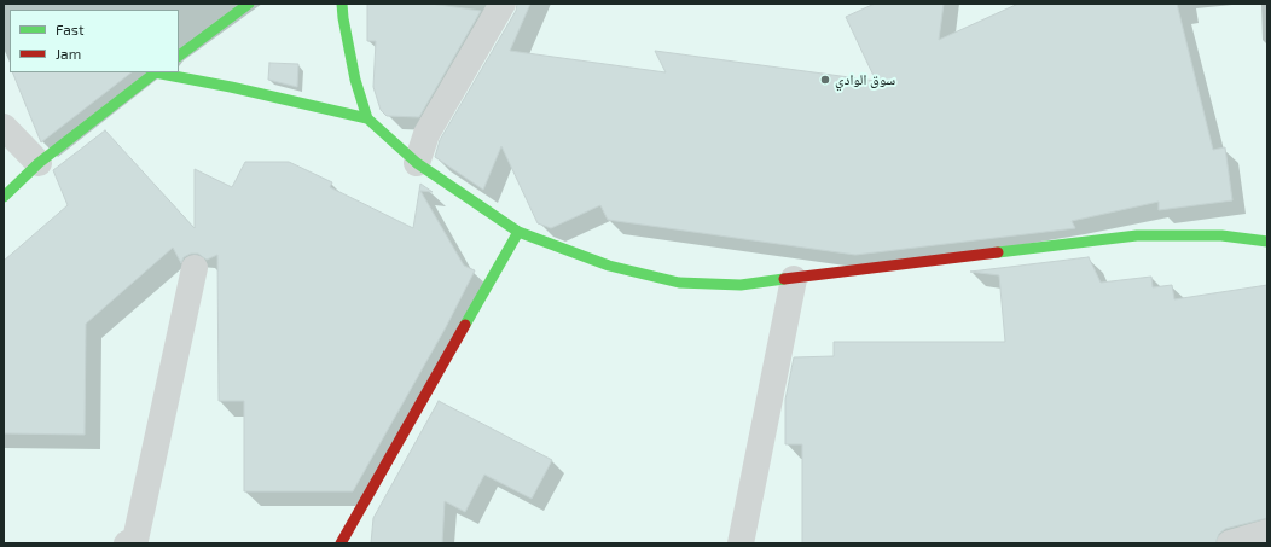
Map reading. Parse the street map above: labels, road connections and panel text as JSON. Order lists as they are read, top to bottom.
{
  "places": ["سوق الوادي"],
  "legend": ["Fast", "Jam"]
}
